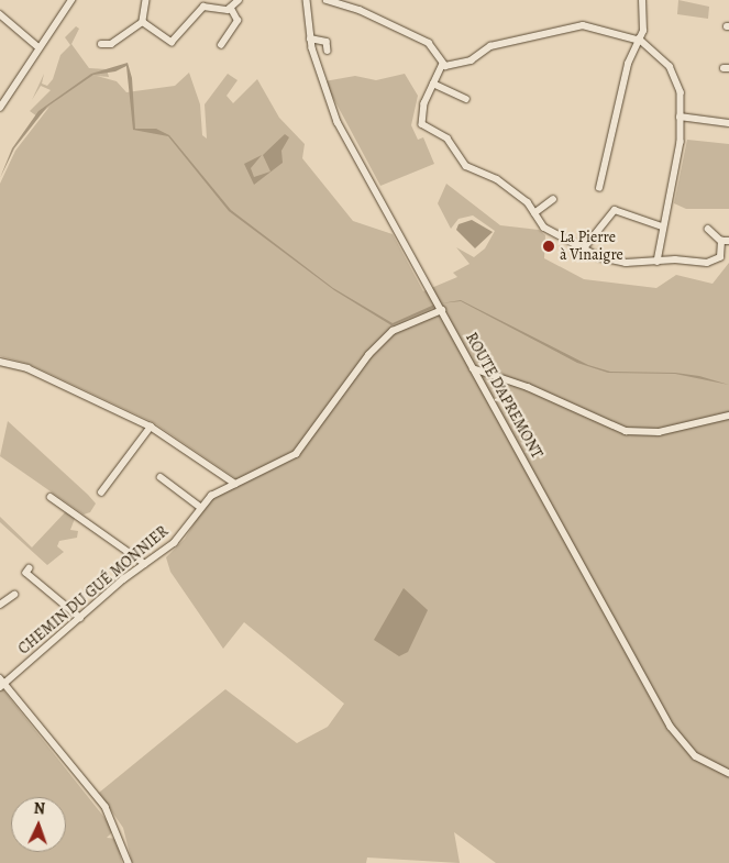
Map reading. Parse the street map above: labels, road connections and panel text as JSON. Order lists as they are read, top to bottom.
{
  "streets": {
    "street": ["ROUTE D'APREMONT", "CHEMIN DU GUÉ MONNIER"]
  },
  "crossings": [
    ["ROUTE D'APREMONT", "CHEMIN DU GUÉ MONNIER"]
  ],
  "places": ["La Pierre à Vinaigre"],
  "north": "top"
}
